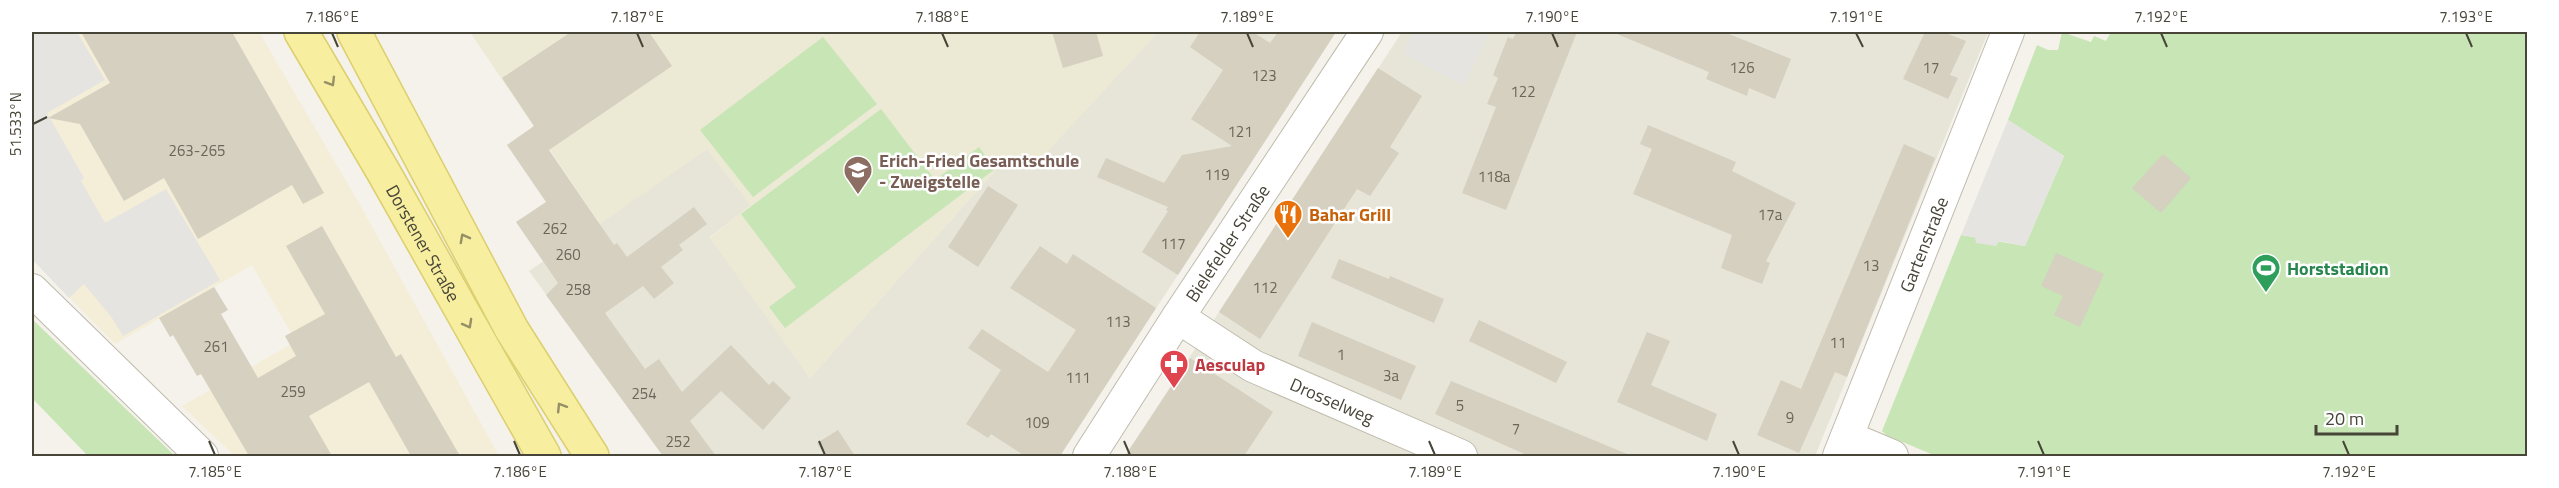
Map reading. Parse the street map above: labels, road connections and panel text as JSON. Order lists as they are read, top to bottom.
{
  "streets": {
    "main road": ["Dorstener Straße"],
    "street": ["Bielefelder Straße", "Gartenstraße", "Drosselweg"]
  },
  "crossings": [
    ["Bielefelder Straße", "Drosselweg"]
  ],
  "places": {
    "school or university": ["Erich-Fried Gesamtschule - Zweigstelle"],
    "restaurant": ["Bahar Grill"],
    "sports": ["Horststadion"],
    "pharmacy": ["Aesculap"]
  },
  "house_numbers": [
    "126",
    "17",
    "123",
    "122",
    "121",
    "263-265",
    "119",
    "118a",
    "17a",
    "262",
    "117",
    "260",
    "13",
    "112",
    "258",
    "113",
    "11",
    "261",
    "1",
    "3a",
    "111",
    "259",
    "254",
    "5",
    "9",
    "109",
    "7",
    "252"
  ],
  "scale_bar": "20 m",
  "coordinates": [
    "7.186°E",
    "7.187°E",
    "7.188°E",
    "7.189°E",
    "7.190°E",
    "7.191°E",
    "7.192°E",
    "7.193°E",
    "51.533°N",
    "7.185°E"
  ]
}
